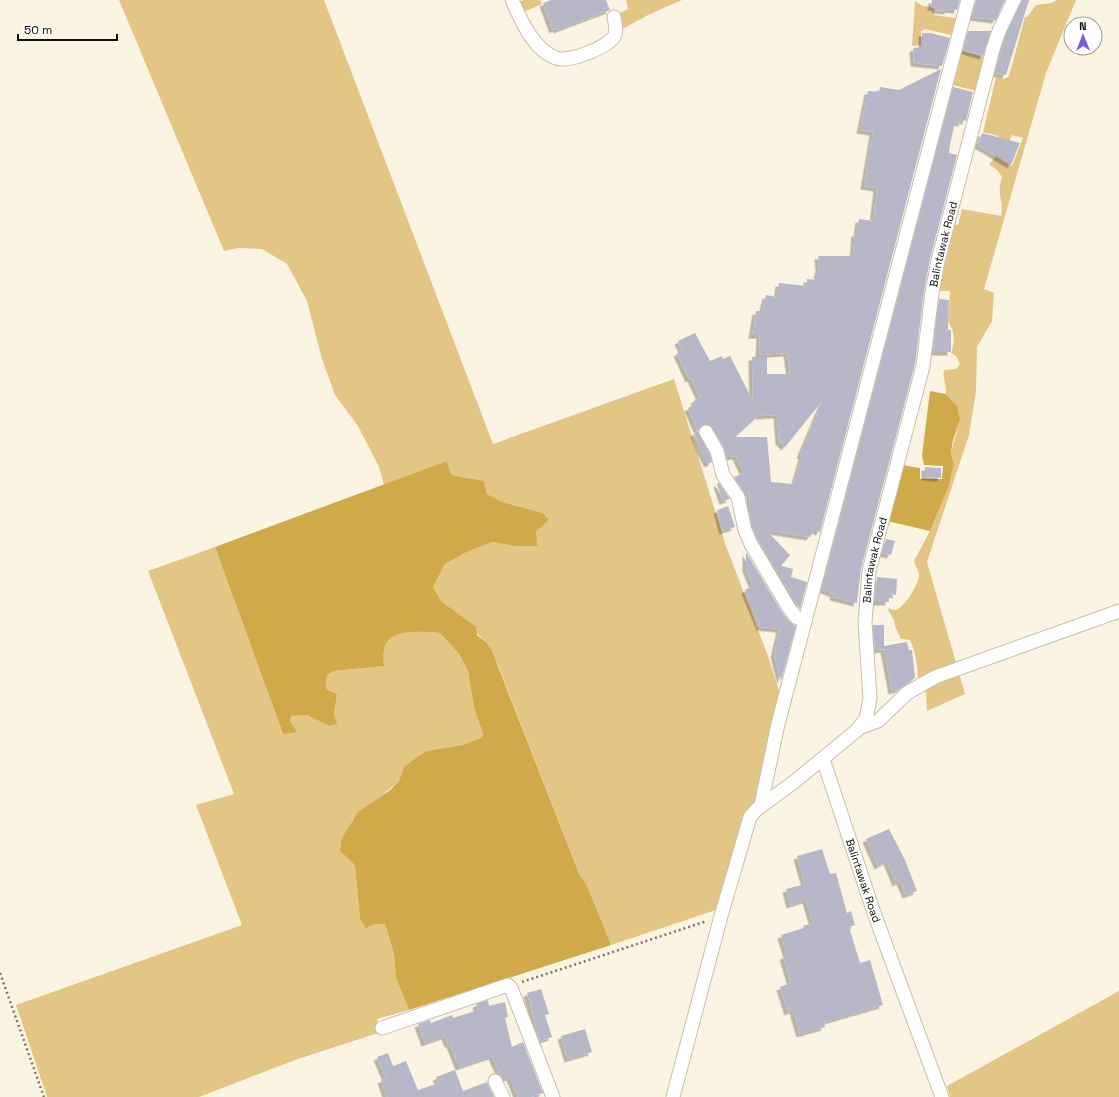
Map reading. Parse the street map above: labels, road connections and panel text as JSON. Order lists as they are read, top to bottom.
{
  "streets": {
    "street": ["Balintawak Road"]
  },
  "scale_bar": "50 m",
  "north": "top"
}
